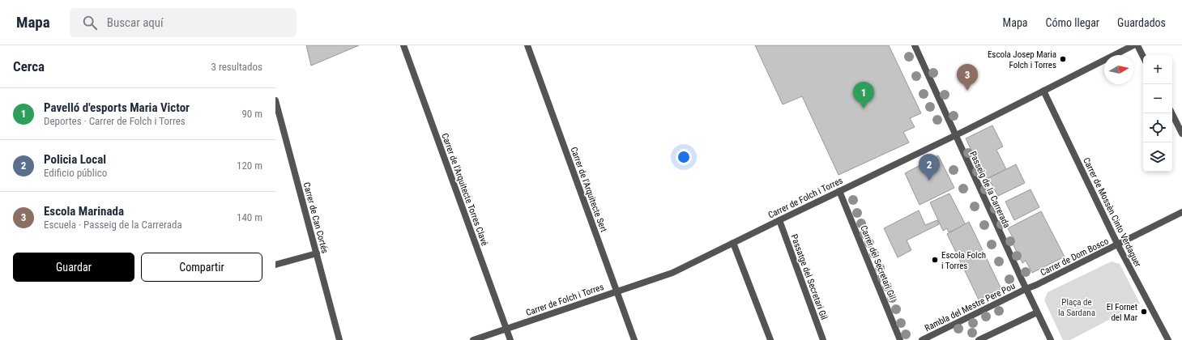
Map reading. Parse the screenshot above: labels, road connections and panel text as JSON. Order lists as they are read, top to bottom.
{
  "streets": {
    "street": [
      "Carrer de l'Arquitecte Torres Clavé",
      "Carrer de l'Arquitecte Sert",
      "Passeig de la Carrerada",
      "Carrer de Folch i Torres",
      "Carrer de Mossèn Cinto Verdaguer",
      "Carrer de Can Cortés",
      "Carrer de Dom Bosco",
      "Carrer del Secretari Gil",
      "Passatge del Secretari Gil",
      "Rambla del Mestre Pere Pou"
    ]
  },
  "crossings": [
    ["Carrer de l'Arquitecte Torres Clavé", "Carrer de Folch i Torres"],
    ["Carrer de l'Arquitecte Sert", "Carrer de Folch i Torres"],
    ["Passeig de la Carrerada", "Carrer de Folch i Torres"],
    ["Passeig de la Carrerada", "Carrer de Dom Bosco"],
    ["Passeig de la Carrerada", "Rambla del Mestre Pere Pou"],
    ["Carrer de Folch i Torres", "Carrer de Mossèn Cinto Verdaguer"],
    ["Carrer de Folch i Torres", "Carrer del Secretari Gil"],
    ["Carrer de Folch i Torres", "Passatge del Secretari Gil"],
    ["Carrer de Mossèn Cinto Verdaguer", "Carrer de Dom Bosco"],
    ["Carrer de Dom Bosco", "Rambla del Mestre Pere Pou"]
  ],
  "parks": ["Plaça de la Sardana"],
  "places": ["Escola Josep Maria Folch i Torres", "Escola Folch i Torres", "El Fornet del Mar"],
  "north": "right",
  "page": {
    "header": "Mapa",
    "search": "Buscar aquí",
    "nav": ["Mapa", "Cómo llegar", "Guardados"],
    "heading": ["Cerca", "3 resultados"],
    "map_buttons": ["+", "−"],
    "pins": ["3", "1", "2"],
    "list": [
      {
        "mark": "1",
        "name": "Pavelló d'esports Maria Victor",
        "note": "Deportes · Carrer de Folch i Torres",
        "value": "90 m"
      },
      {
        "mark": "2",
        "name": "Policia Local",
        "note": "Edificio público",
        "value": "120 m"
      },
      {
        "mark": "3",
        "name": "Escola Marinada",
        "note": "Escuela · Passeig de la Carrerada",
        "value": "140 m"
      }
    ],
    "buttons": ["Guardar", "Compartir"]
  }
}
